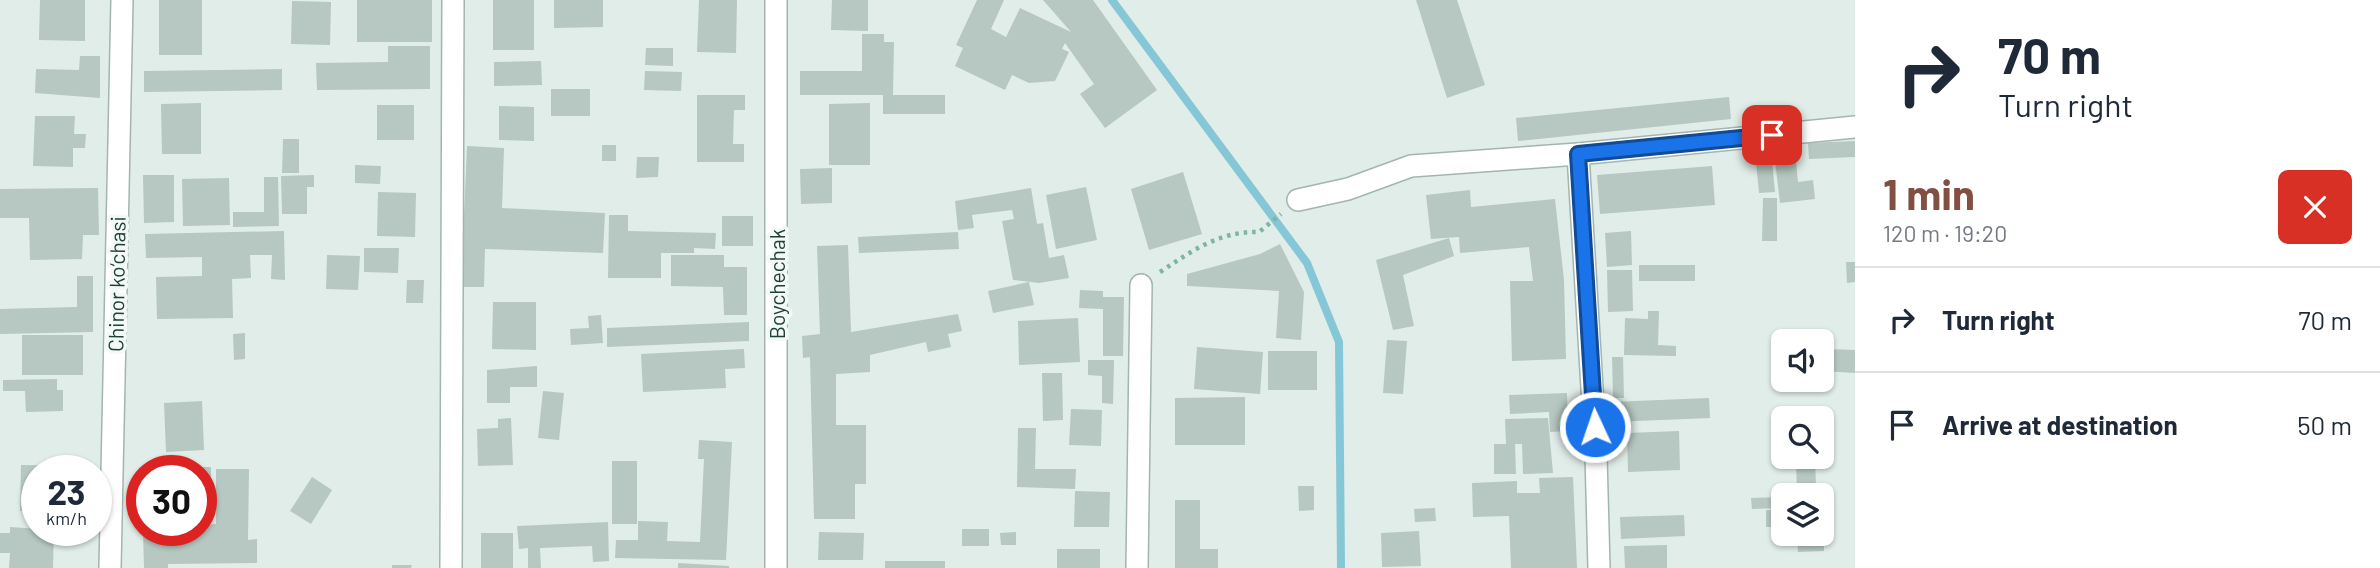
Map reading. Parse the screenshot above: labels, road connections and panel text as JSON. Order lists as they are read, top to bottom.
{
  "streets": {
    "street": ["Chinor ko‘chasi", "Boychechak"]
  },
  "page": {
    "turn": ["70 m", "Turn right"],
    "heading": ["1 min", "120 m · 19:20"],
    "list": [
      {
        "name": "Turn right",
        "value": "70 m"
      },
      {
        "name": "Arrive at destination",
        "value": "50 m"
      }
    ],
    "speed": "23 km/h",
    "limit": "30"
  }
}
